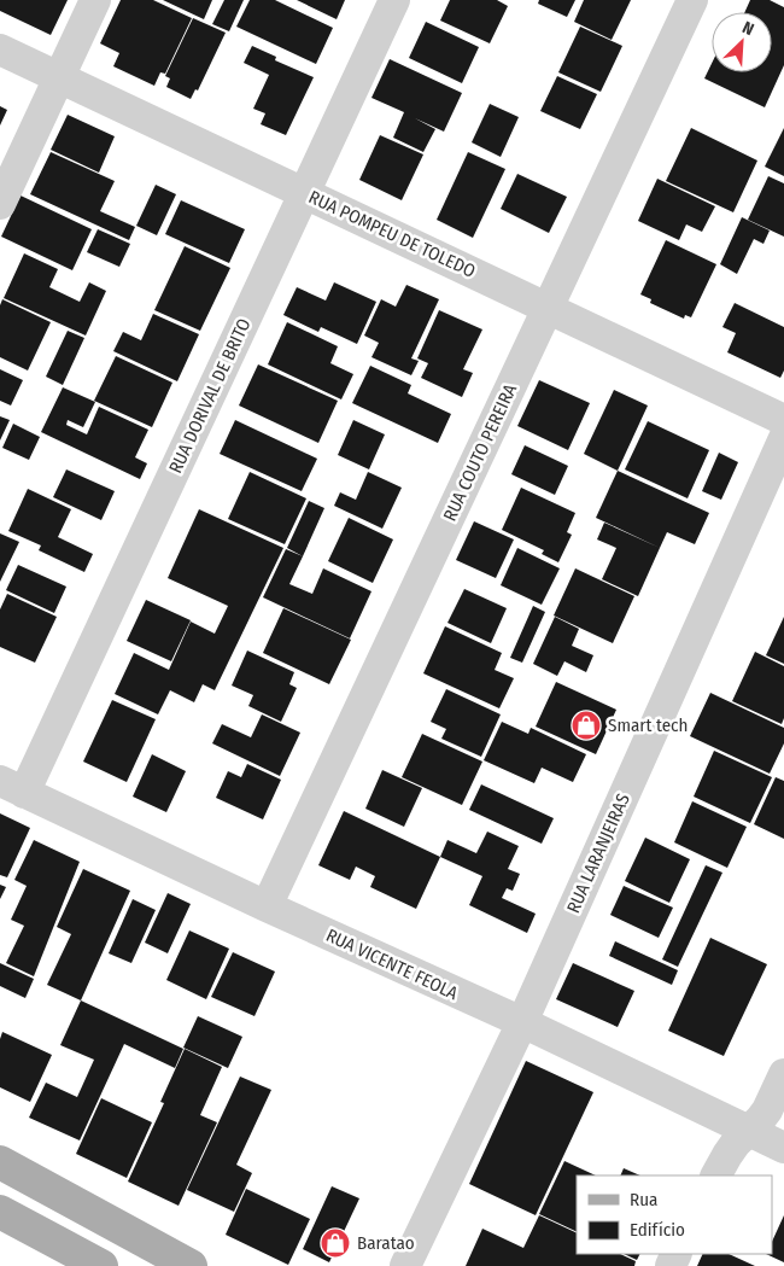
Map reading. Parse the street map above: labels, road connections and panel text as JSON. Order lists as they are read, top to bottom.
{
  "streets": {
    "street": [
      "RUA POMPEU DE TOLEDO",
      "RUA DORIVAL DE BRITO",
      "RUA COUTO PEREIRA",
      "RUA LARANJEIRAS",
      "RUA VICENTE FEOLA"
    ]
  },
  "crossings": [
    ["RUA POMPEU DE TOLEDO", "RUA DORIVAL DE BRITO"],
    ["RUA POMPEU DE TOLEDO", "RUA COUTO PEREIRA"],
    ["RUA DORIVAL DE BRITO", "RUA VICENTE FEOLA"],
    ["RUA COUTO PEREIRA", "RUA VICENTE FEOLA"],
    ["RUA LARANJEIRAS", "RUA VICENTE FEOLA"]
  ],
  "places": {
    "shop": ["Smart tech", "Baratao"]
  },
  "legend": ["Rua", "Edifício"],
  "north": "top right"
}
